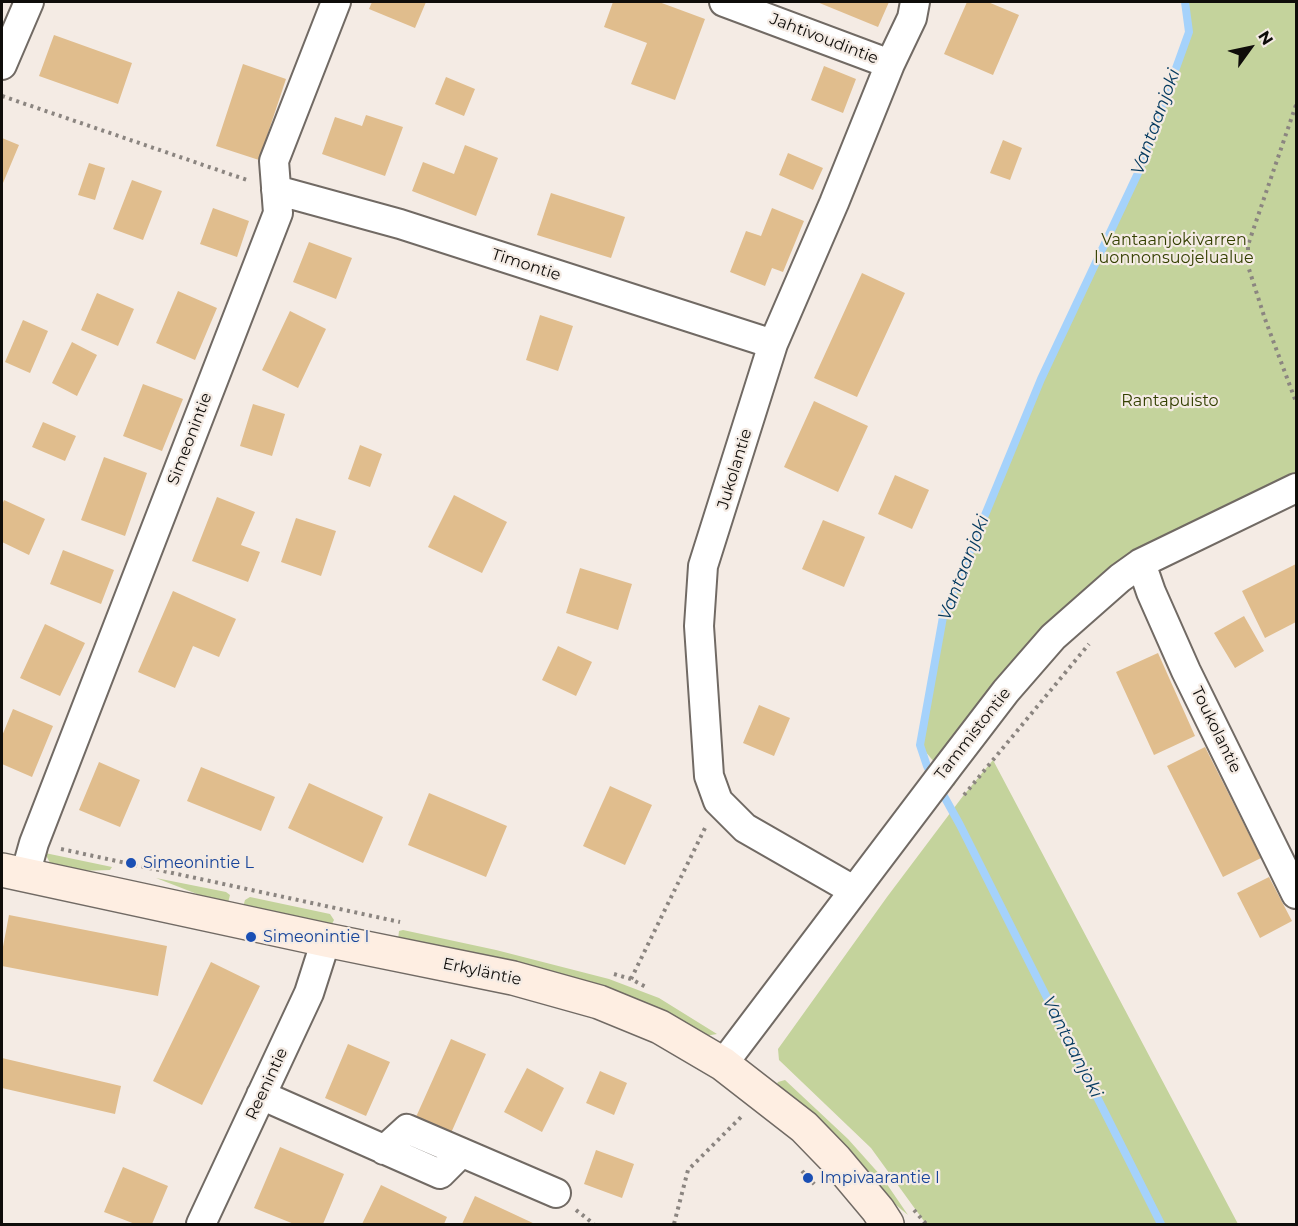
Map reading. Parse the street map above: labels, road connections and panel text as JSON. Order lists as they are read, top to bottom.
{
  "streets": {
    "street": [
      "Jahtivoudintie",
      "Timontie",
      "Simeonintie",
      "Jukolantie",
      "Toukolantie",
      "Tammistontie",
      "Erkyläntie",
      "Reenintie"
    ]
  },
  "crossings": [
    ["Jahtivoudintie", "Jukolantie"],
    ["Timontie", "Simeonintie"],
    ["Timontie", "Jukolantie"],
    ["Simeonintie", "Erkyläntie"],
    ["Jukolantie", "Tammistontie"],
    ["Toukolantie", "Tammistontie"],
    ["Tammistontie", "Erkyläntie"],
    ["Erkyläntie", "Reenintie"]
  ],
  "water": ["Vantaanjoki"],
  "parks": ["Vantaanjokivarren luonnonsuojelualue", "Rantapuisto"],
  "places": ["Simeonintie L", "Simeonintie I", "Impivaarantie I"],
  "north": "top right"
}
